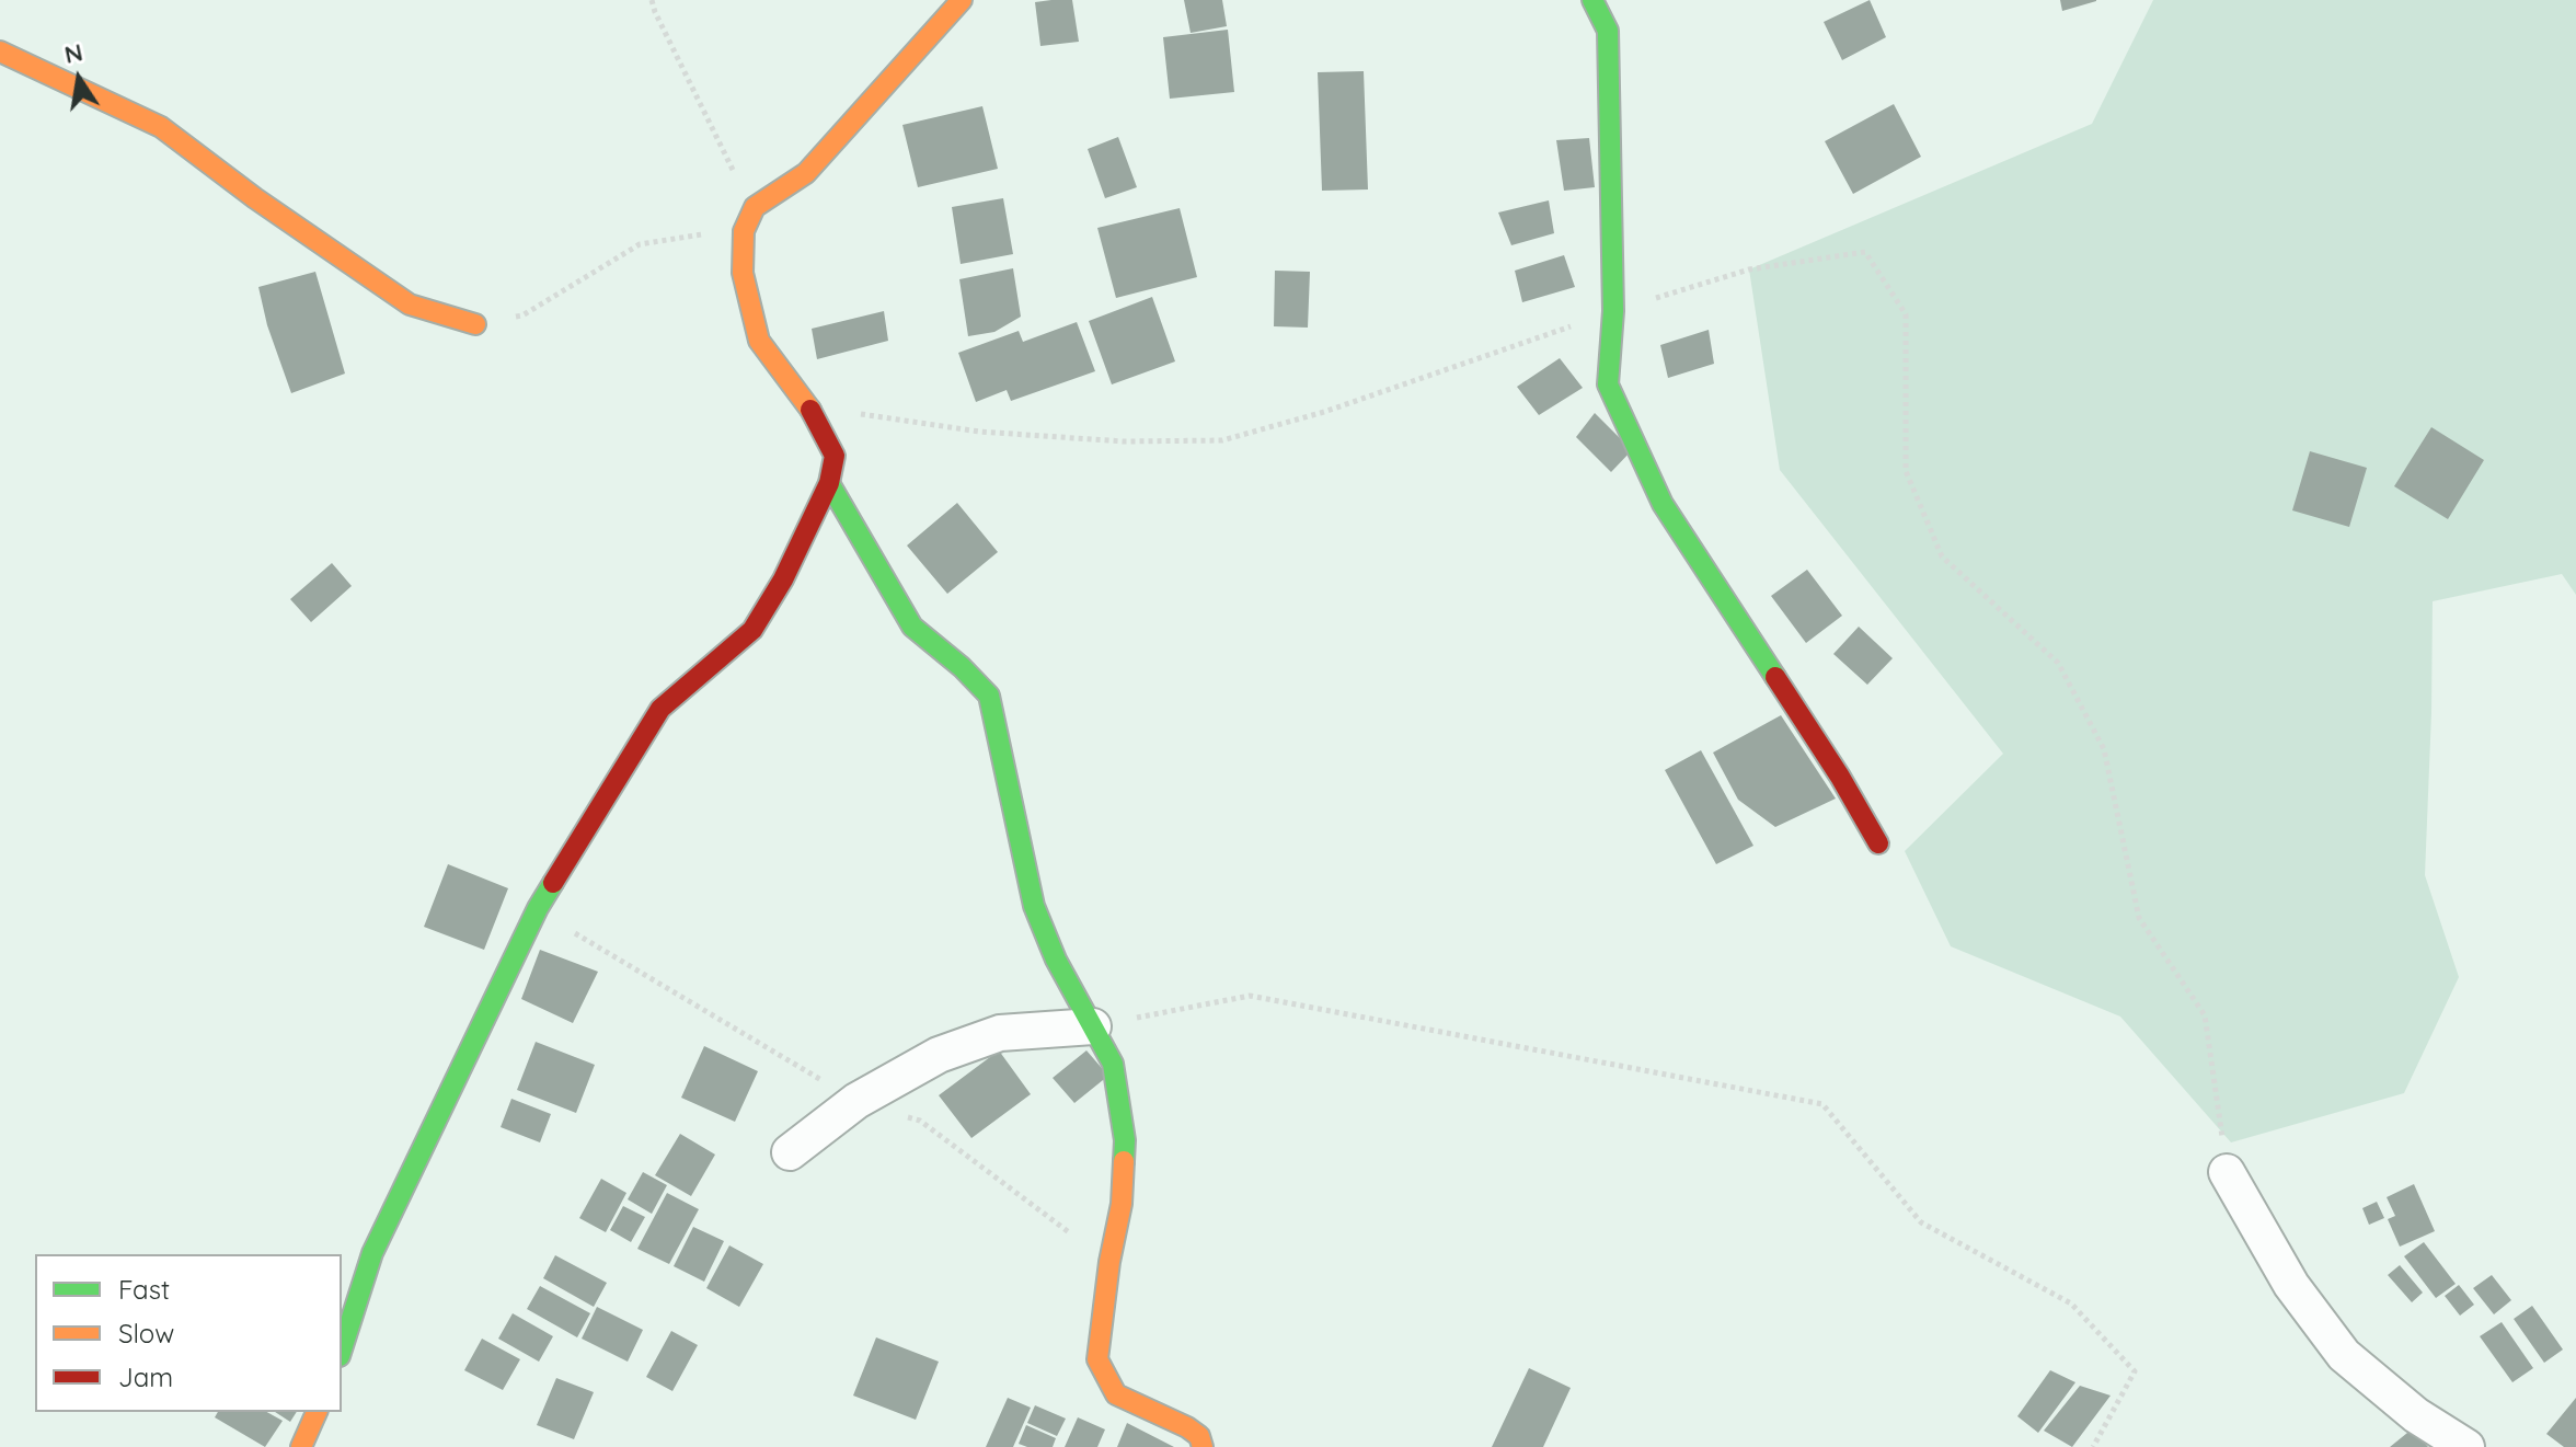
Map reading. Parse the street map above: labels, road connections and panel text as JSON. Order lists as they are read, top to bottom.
{
  "legend": ["Fast", "Slow", "Jam"],
  "north": "top"
}
